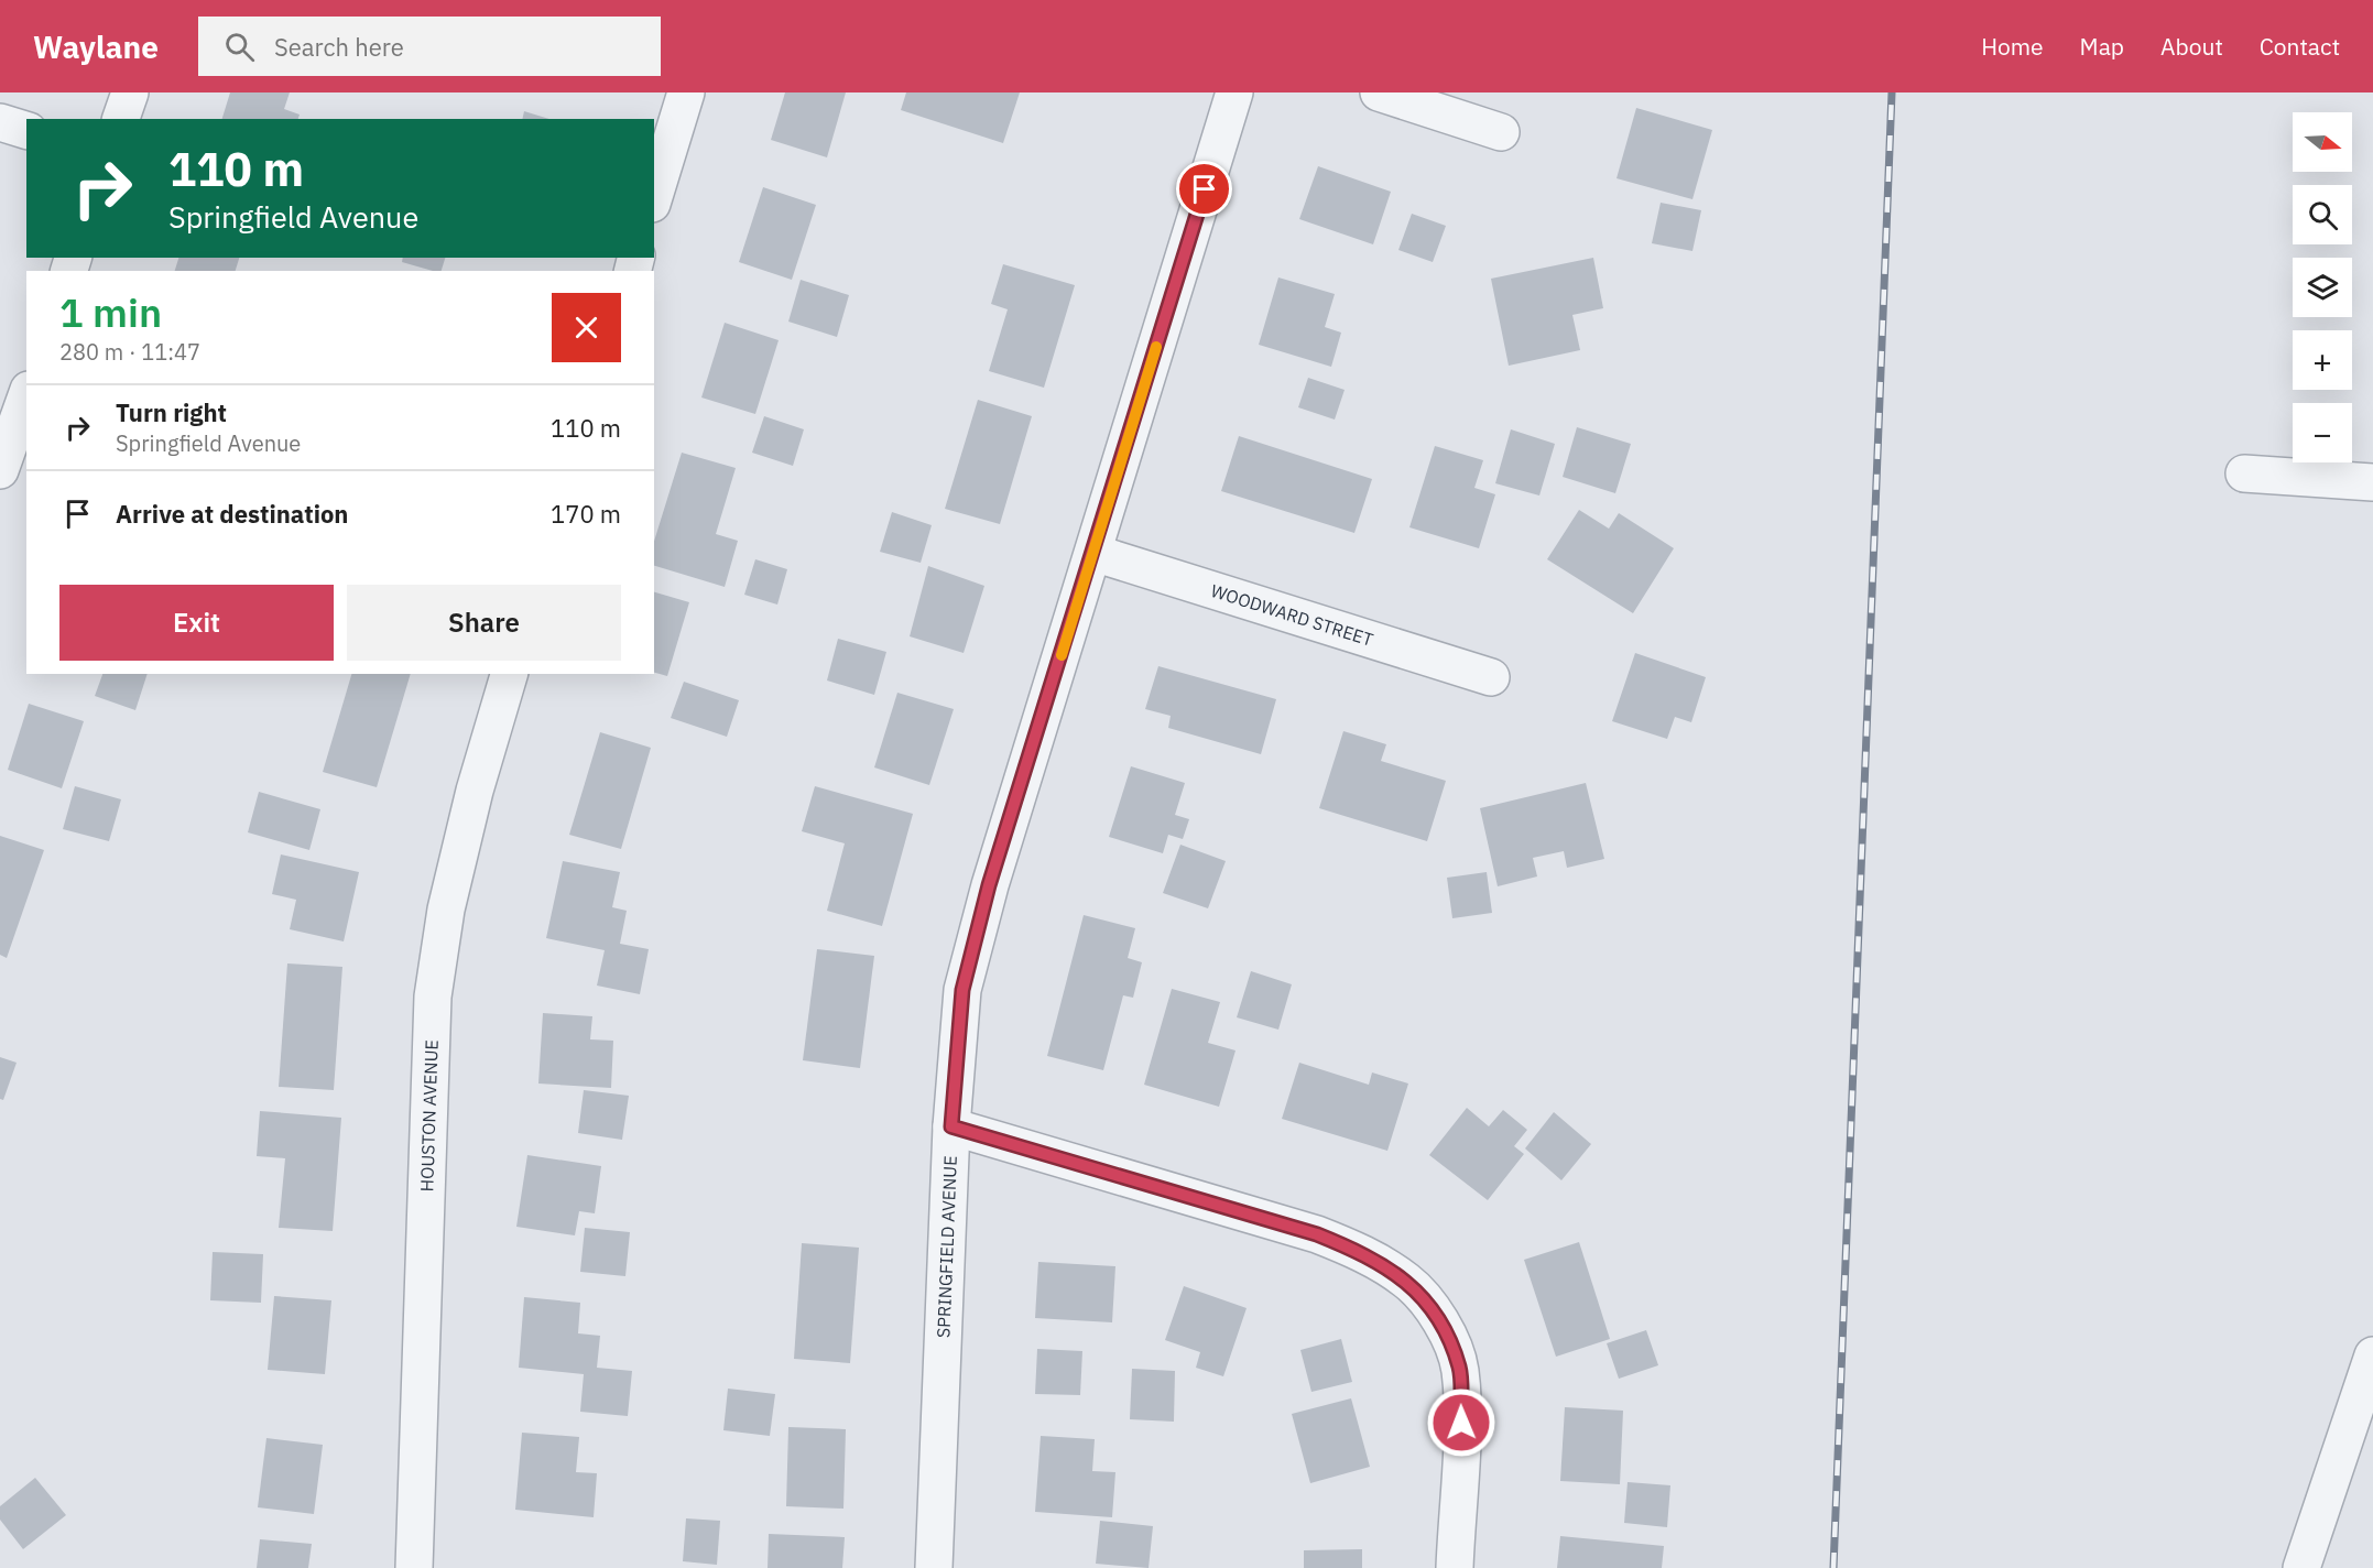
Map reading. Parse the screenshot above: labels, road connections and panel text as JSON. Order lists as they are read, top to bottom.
{
  "streets": {
    "street": ["WOODWARD STREET", "HOUSTON AVENUE", "SPRINGFIELD AVENUE"]
  },
  "crossings": [
    ["WOODWARD STREET", "SPRINGFIELD AVENUE"]
  ],
  "north": "right",
  "page": {
    "header": "Waylane",
    "search": "Search here",
    "nav": [
      "Home",
      "Map",
      "About",
      "Contact"
    ],
    "map_buttons": ["+", "−"],
    "turn": ["110 m", "Springfield Avenue"],
    "heading": ["1 min", "280 m · 11:47"],
    "list": [
      {
        "name": "Turn right",
        "note": "Springfield Avenue",
        "value": "110 m"
      },
      {
        "name": "Arrive at destination",
        "value": "170 m"
      }
    ],
    "buttons": ["Exit", "Share"]
  }
}
